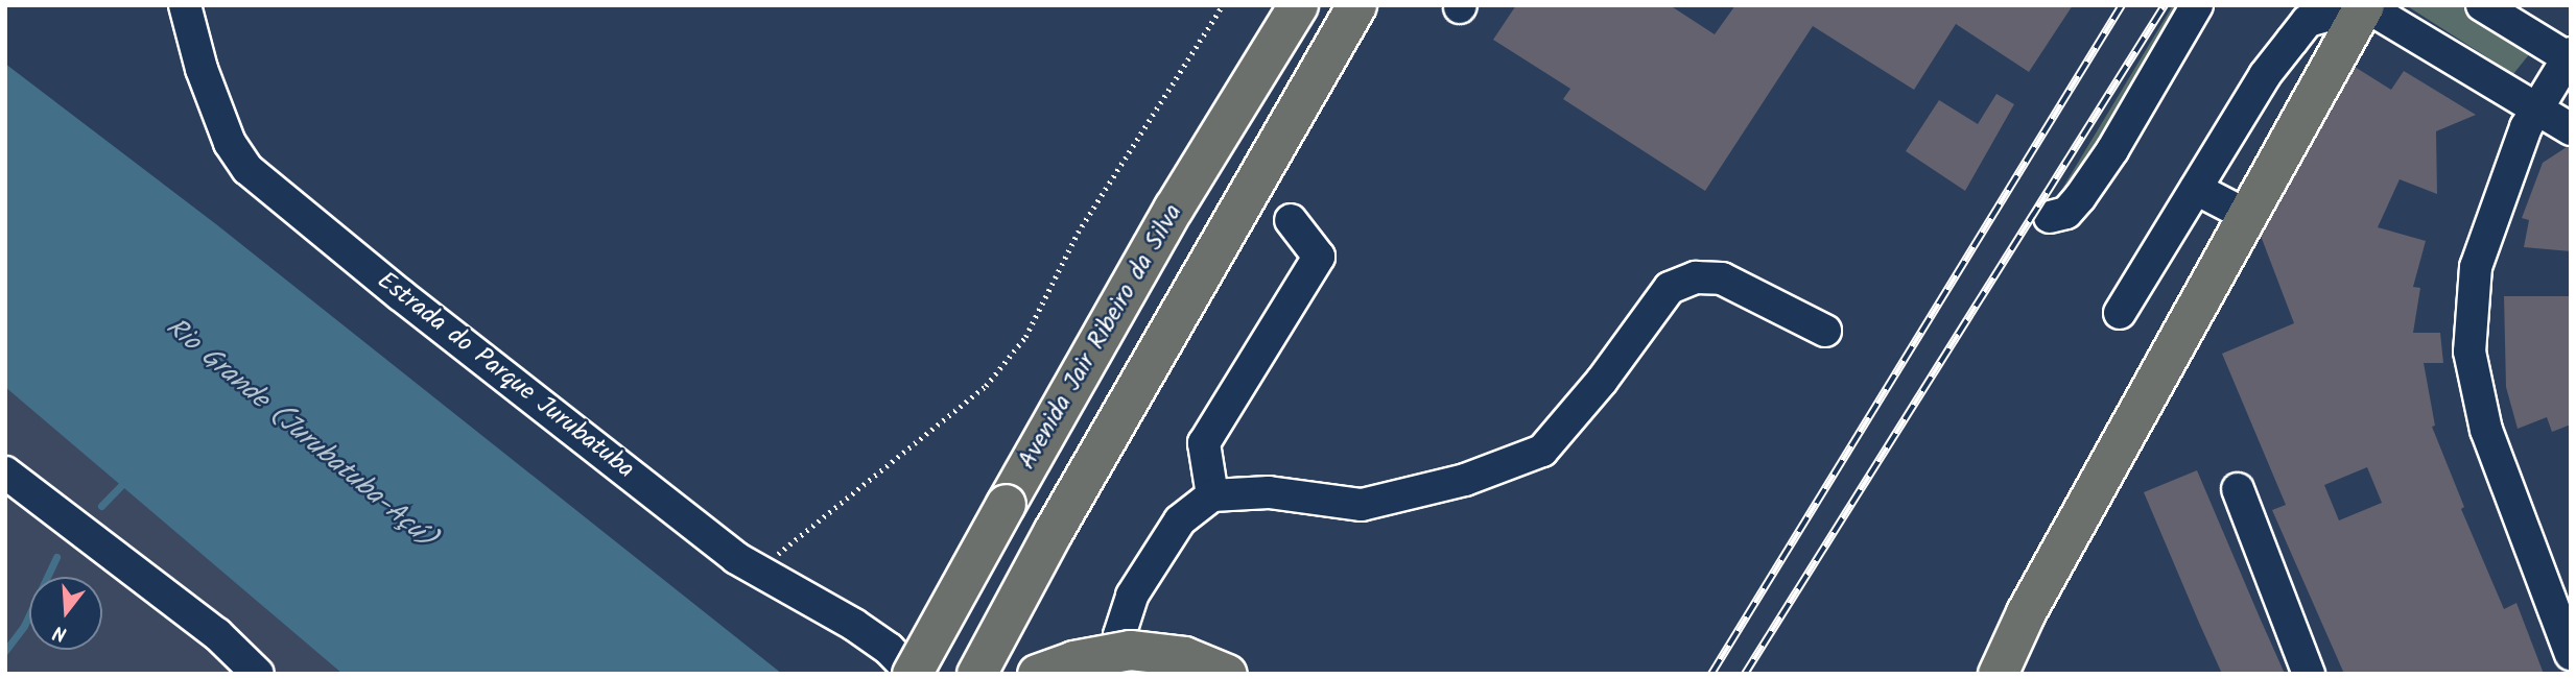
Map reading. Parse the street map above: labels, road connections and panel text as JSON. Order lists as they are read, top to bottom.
{
  "streets": {
    "main road": ["Avenida Jair Ribeiro da Silva"],
    "street": ["Estrada do Parque Jurubatuba"]
  },
  "crossings": [
    ["Avenida Jair Ribeiro da Silva", "Estrada do Parque Jurubatuba"]
  ],
  "water": ["Rio Grande (Jurubatuba-Açú)"],
  "north": "bottom"
}
